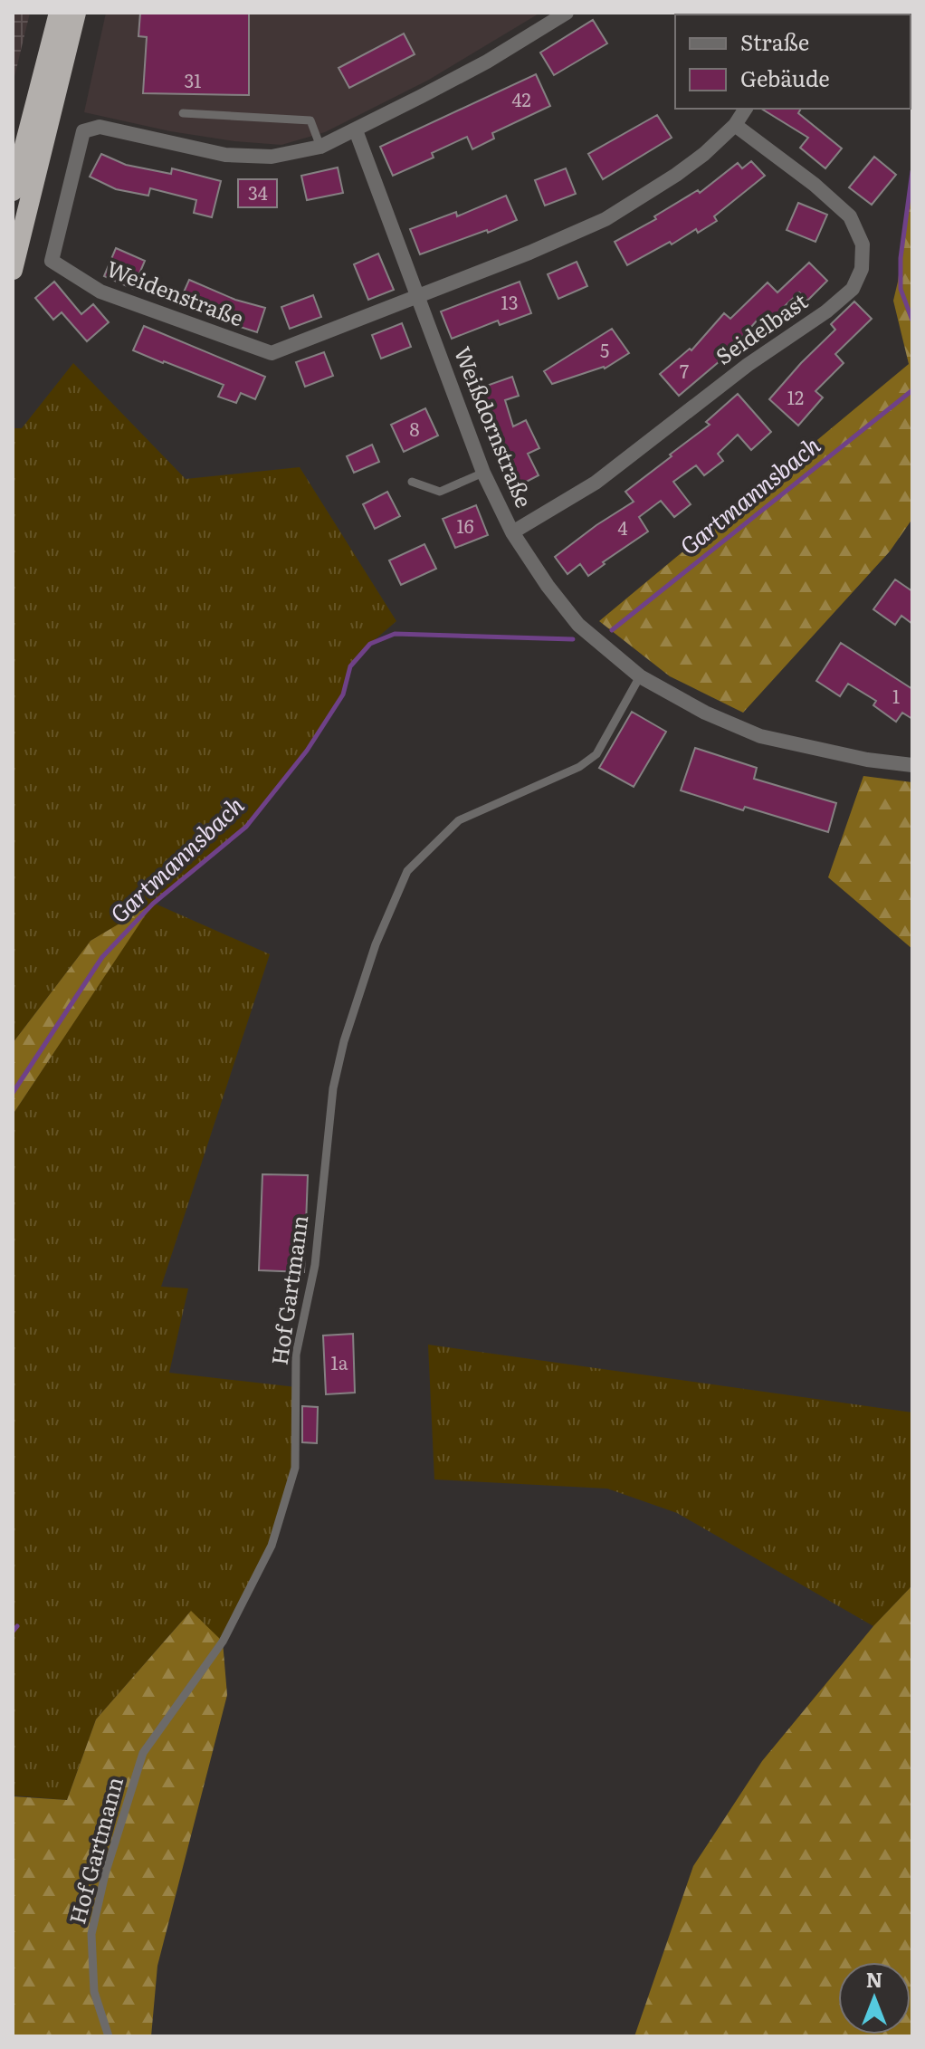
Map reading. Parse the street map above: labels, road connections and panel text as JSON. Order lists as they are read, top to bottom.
{
  "streets": {
    "street": ["Weidenstraße", "Seidelbast", "Weißdornstraße"],
    "lane": ["Hof Gartmann"]
  },
  "crossings": [
    ["Weidenstraße", "Seidelbast"],
    ["Weidenstraße", "Weißdornstraße"],
    ["Seidelbast", "Weißdornstraße"],
    ["Weißdornstraße", "Hof Gartmann"]
  ],
  "water": ["Gartmannsbach"],
  "house_numbers": [
    "31",
    "42",
    "34",
    "13",
    "5",
    "7",
    "12",
    "8",
    "16",
    "4",
    "1",
    "1a"
  ],
  "legend": ["Straße", "Gebäude"],
  "north": "top"
}
